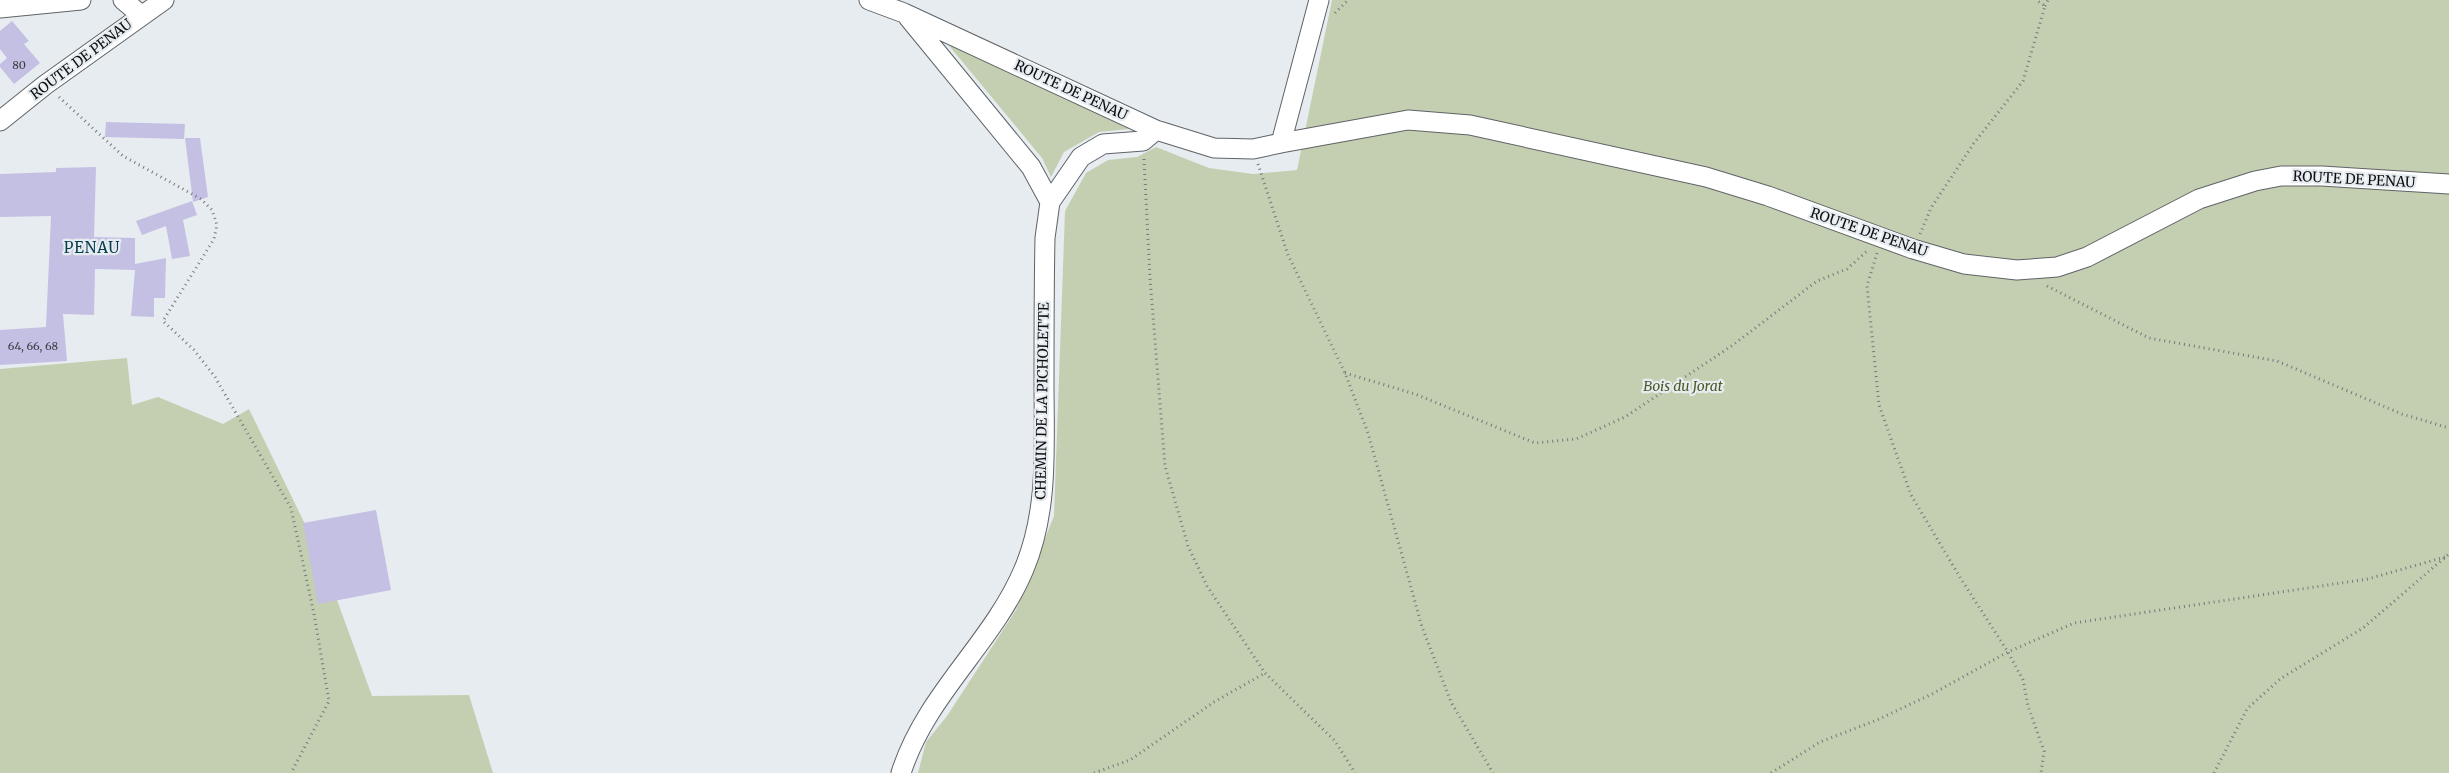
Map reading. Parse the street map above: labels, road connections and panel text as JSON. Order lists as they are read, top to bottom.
{
  "streets": {
    "street": ["ROUTE DE PENAU", "CHEMIN DE LA PICHOLETTE"]
  },
  "districts": ["PENAU"],
  "parks": ["Bois du Jorat"],
  "house_numbers": ["80", "64, 66, 68"]
}
